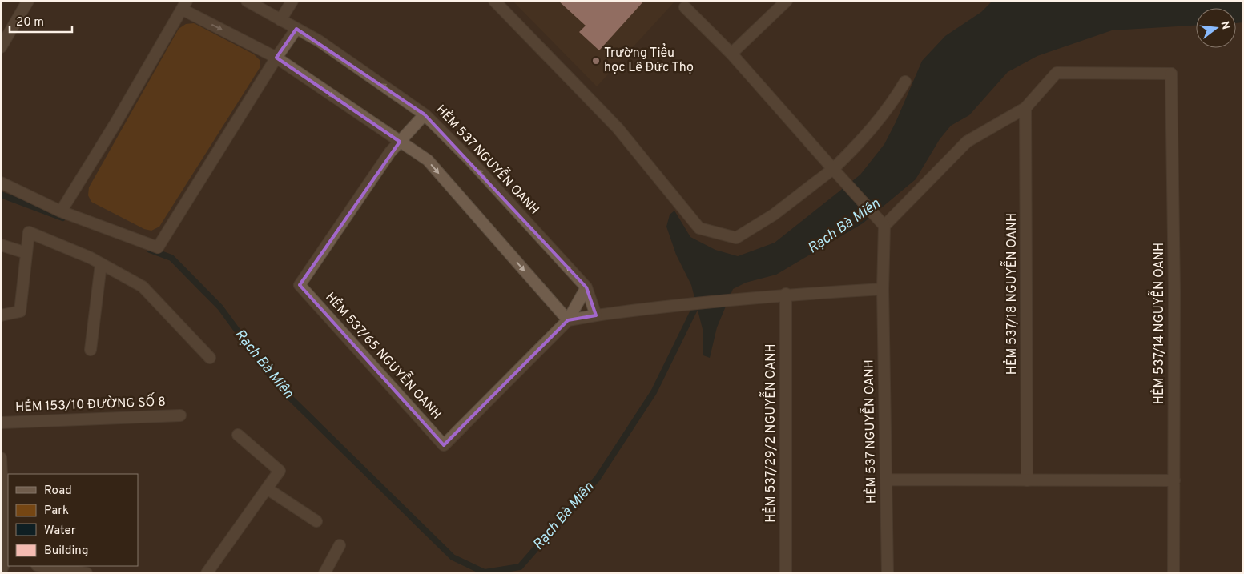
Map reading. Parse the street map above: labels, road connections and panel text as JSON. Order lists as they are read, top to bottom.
{
  "streets": {
    "street": [
      "HẺM 537 NGUYỄN OANH",
      "HẺM 537/18 NGUYỄN OANH",
      "HẺM 537/14 NGUYỄN OANH",
      "HẺM 537/65 NGUYỄN OANH",
      "HẺM 153/10 ĐƯỜNG SỐ 8",
      "HẺM 537/29/2 NGUYỄN OANH"
    ]
  },
  "crossings": [
    ["HẺM 537 NGUYỄN OANH", "HẺM 537/65 NGUYỄN OANH"],
    ["HẺM 537/18 NGUYỄN OANH", "HẺM 537/14 NGUYỄN OANH"]
  ],
  "water": ["Rạch Bà Miên"],
  "places": ["Trường Tiểu học Lê Đức Thọ"],
  "legend": [
    "Road",
    "Park",
    "Water",
    "Building"
  ],
  "scale_bar": "20 m",
  "north": "right"
}
